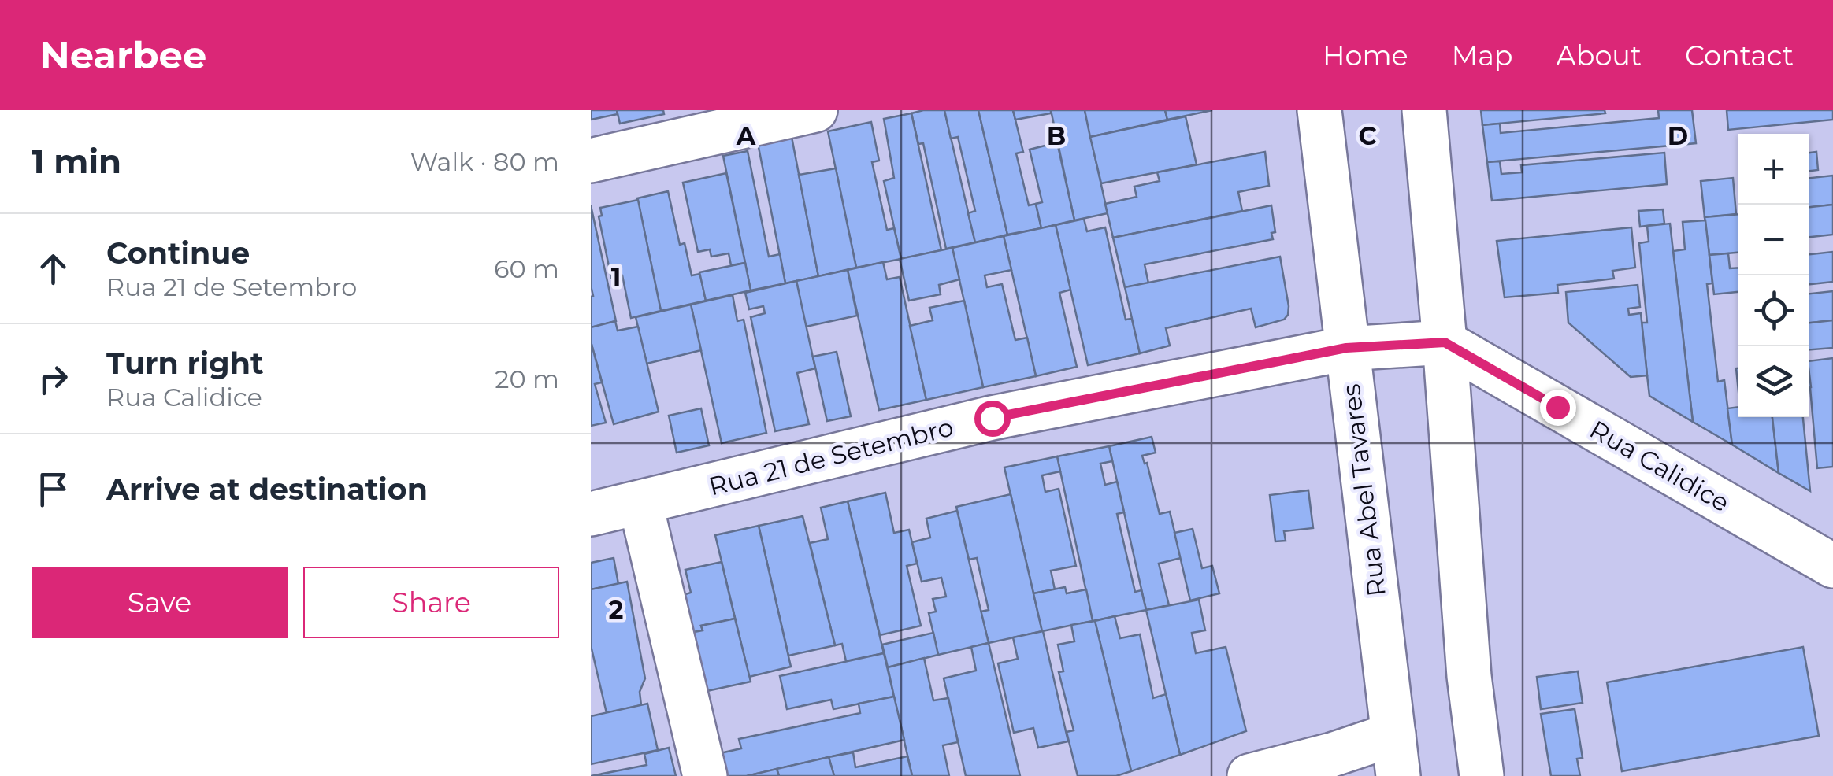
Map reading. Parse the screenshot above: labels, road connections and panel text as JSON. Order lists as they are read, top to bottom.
{
  "streets": {
    "street": ["Rua 21 de Setembro", "Rua Calidice", "Rua Abel Tavares"]
  },
  "crossings": [
    ["Rua 21 de Setembro", "Rua Calidice"],
    ["Rua 21 de Setembro", "Rua Abel Tavares"]
  ],
  "page": {
    "header": "Nearbee",
    "nav": [
      "Home",
      "Map",
      "About",
      "Contact"
    ],
    "heading": ["1 min", "Walk · 80 m"],
    "map_buttons": ["+", "−"],
    "list": [
      ["Continue", "Rua 21 de Setembro", "60 m"],
      ["Turn right", "Rua Calidice", "20 m"],
      "Arrive at destination"
    ],
    "buttons": ["Save", "Share"]
  },
  "grid": {
    "columns": [
      "A",
      "B",
      "C",
      "D"
    ],
    "rows": ["1", "2"]
  }
}
